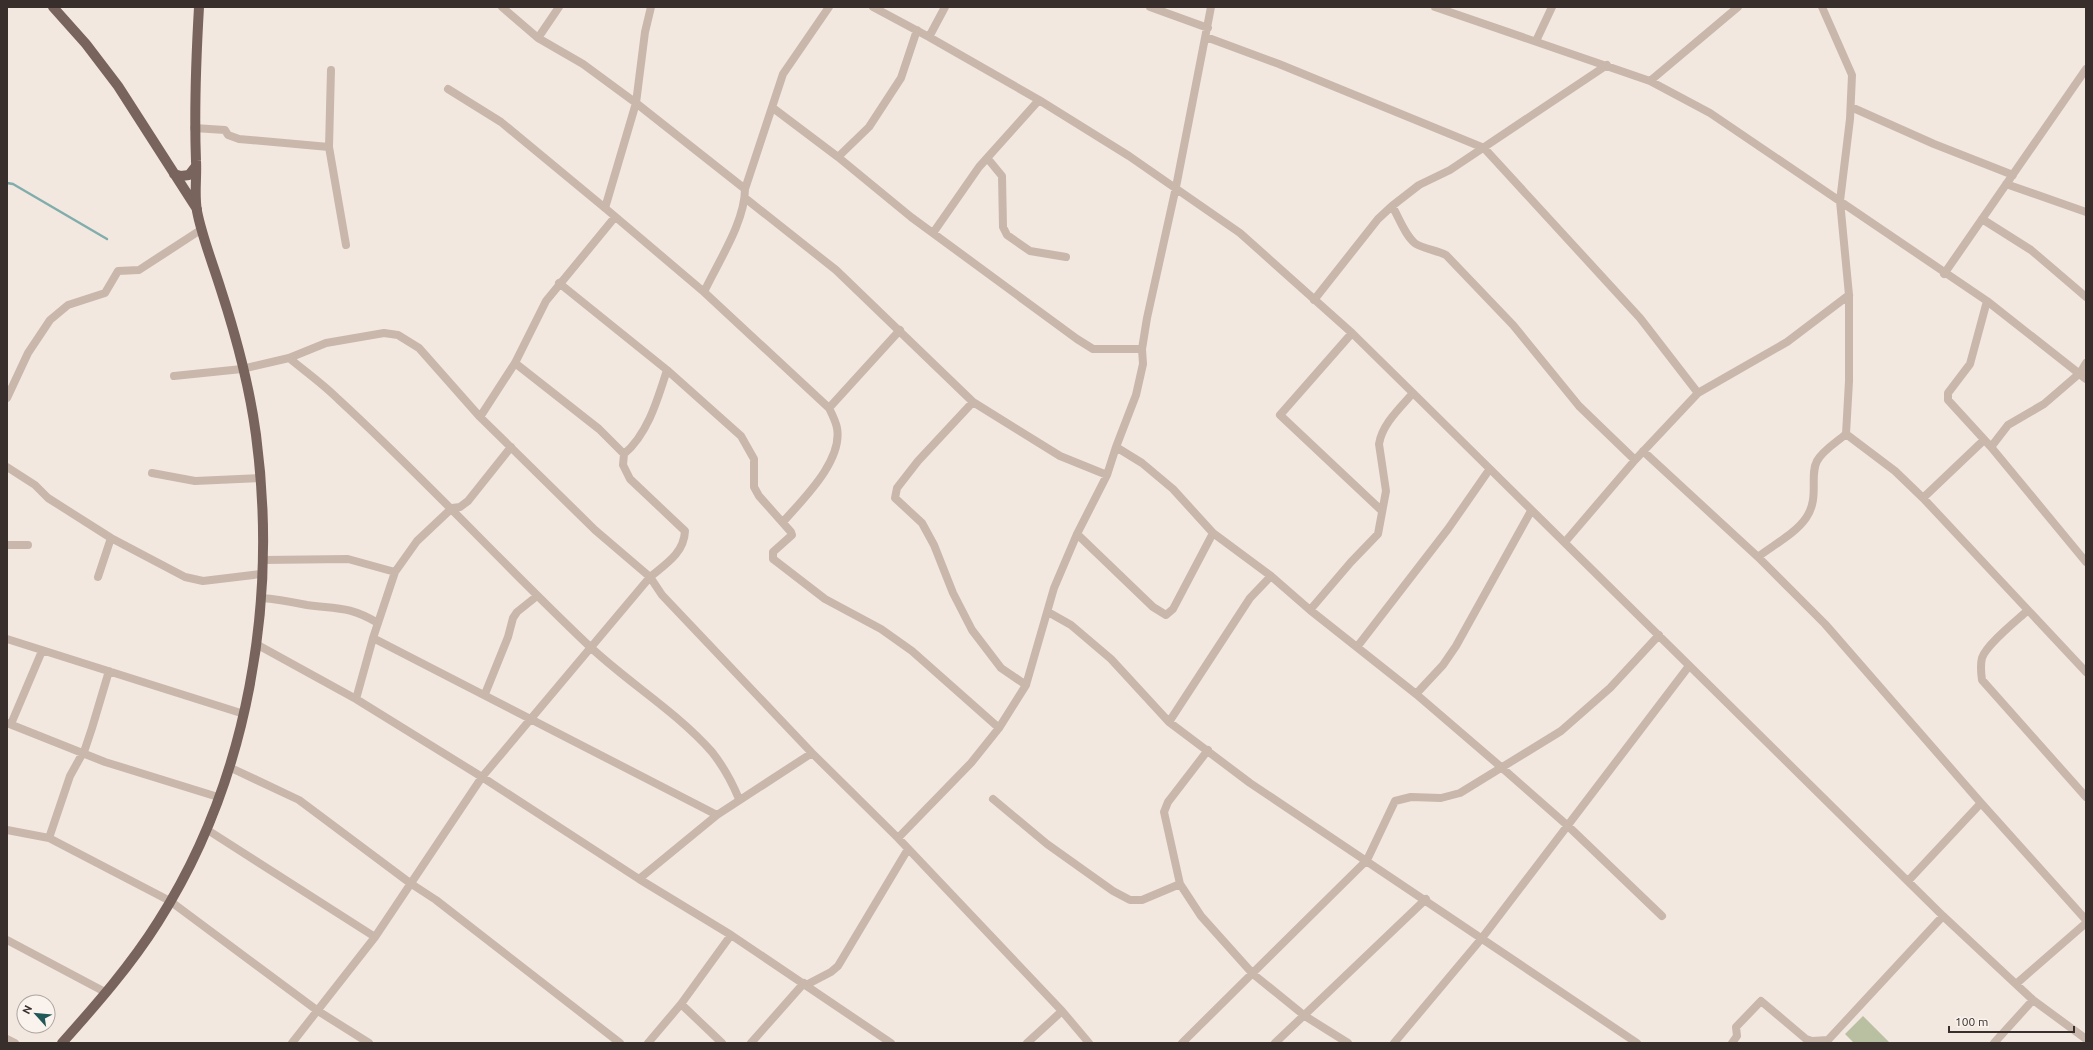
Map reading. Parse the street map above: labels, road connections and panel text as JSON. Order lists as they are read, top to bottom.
{
  "scale_bar": "100 m",
  "north": "top left"
}
